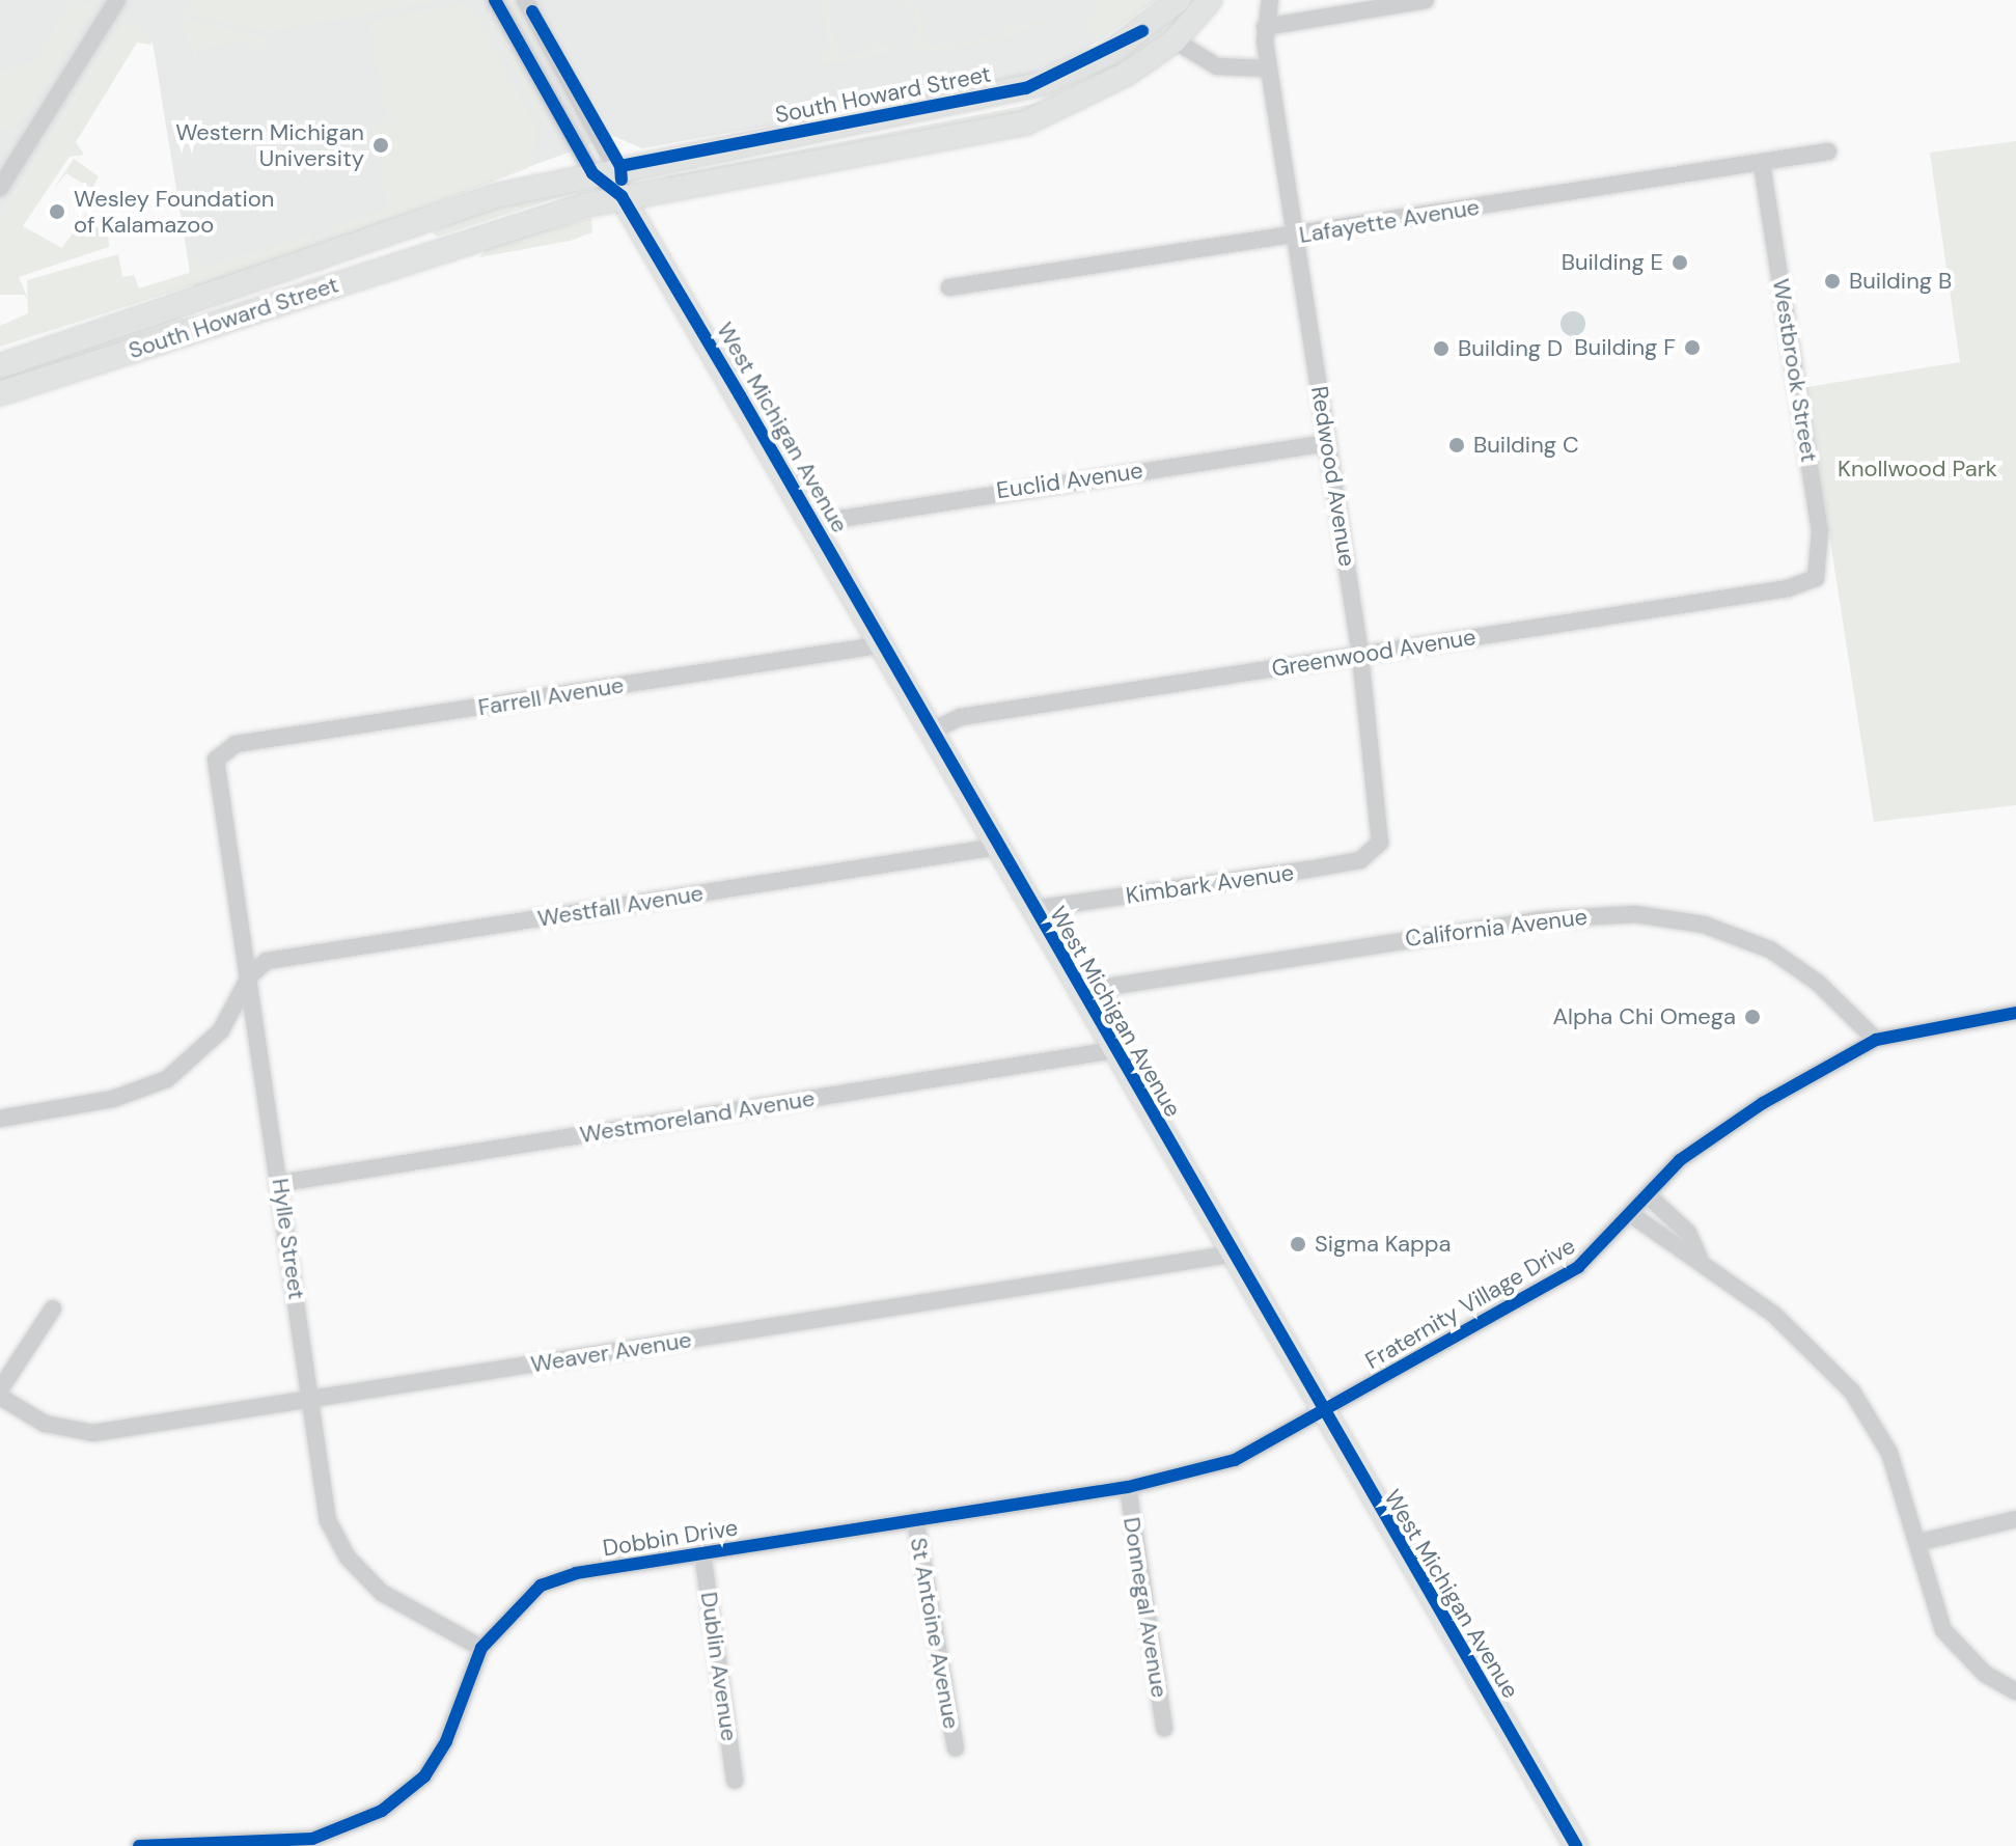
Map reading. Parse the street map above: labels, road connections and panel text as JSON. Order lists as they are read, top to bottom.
{
  "streets": {
    "street": [
      "South Howard Street",
      "Lafayette Avenue",
      "Westbrook Street",
      "West Michigan Avenue",
      "Redwood Avenue",
      "Euclid Avenue",
      "Greenwood Avenue",
      "Farrell Avenue",
      "Kimbark Avenue",
      "Westfall Avenue",
      "California Avenue",
      "Westmoreland Avenue",
      "Hylle Street",
      "Fraternity Village Drive",
      "Weaver Avenue",
      "Dobbin Drive",
      "Donnegal Avenue",
      "St Antoine Avenue",
      "Dublin Avenue"
    ]
  },
  "crossings": [
    ["South Howard Street", "West Michigan Avenue"],
    ["Lafayette Avenue", "Westbrook Street"],
    ["Lafayette Avenue", "Redwood Avenue"],
    ["Westbrook Street", "Greenwood Avenue"],
    ["West Michigan Avenue", "Euclid Avenue"],
    ["West Michigan Avenue", "Greenwood Avenue"],
    ["West Michigan Avenue", "Farrell Avenue"],
    ["West Michigan Avenue", "Kimbark Avenue"],
    ["West Michigan Avenue", "Westfall Avenue"],
    ["West Michigan Avenue", "California Avenue"],
    ["West Michigan Avenue", "Westmoreland Avenue"],
    ["West Michigan Avenue", "Fraternity Village Drive"],
    ["West Michigan Avenue", "Weaver Avenue"],
    ["West Michigan Avenue", "Dobbin Drive"],
    ["Redwood Avenue", "Euclid Avenue"],
    ["Redwood Avenue", "Greenwood Avenue"],
    ["Redwood Avenue", "Kimbark Avenue"],
    ["Farrell Avenue", "Hylle Street"],
    ["Westfall Avenue", "Hylle Street"],
    ["California Avenue", "Fraternity Village Drive"],
    ["Westmoreland Avenue", "Hylle Street"],
    ["Hylle Street", "Weaver Avenue"],
    ["Hylle Street", "Dobbin Drive"],
    ["Fraternity Village Drive", "Dobbin Drive"],
    ["Dobbin Drive", "Donnegal Avenue"],
    ["Dobbin Drive", "St Antoine Avenue"],
    ["Dobbin Drive", "Dublin Avenue"]
  ],
  "parks": ["Knollwood Park"],
  "places": [
    "Western Michigan University",
    "Wesley Foundation of Kalamazoo",
    "Building E",
    "Building B",
    "Building F",
    "Building D",
    "Building C",
    "Alpha Chi Omega",
    "Sigma Kappa"
  ]
}
